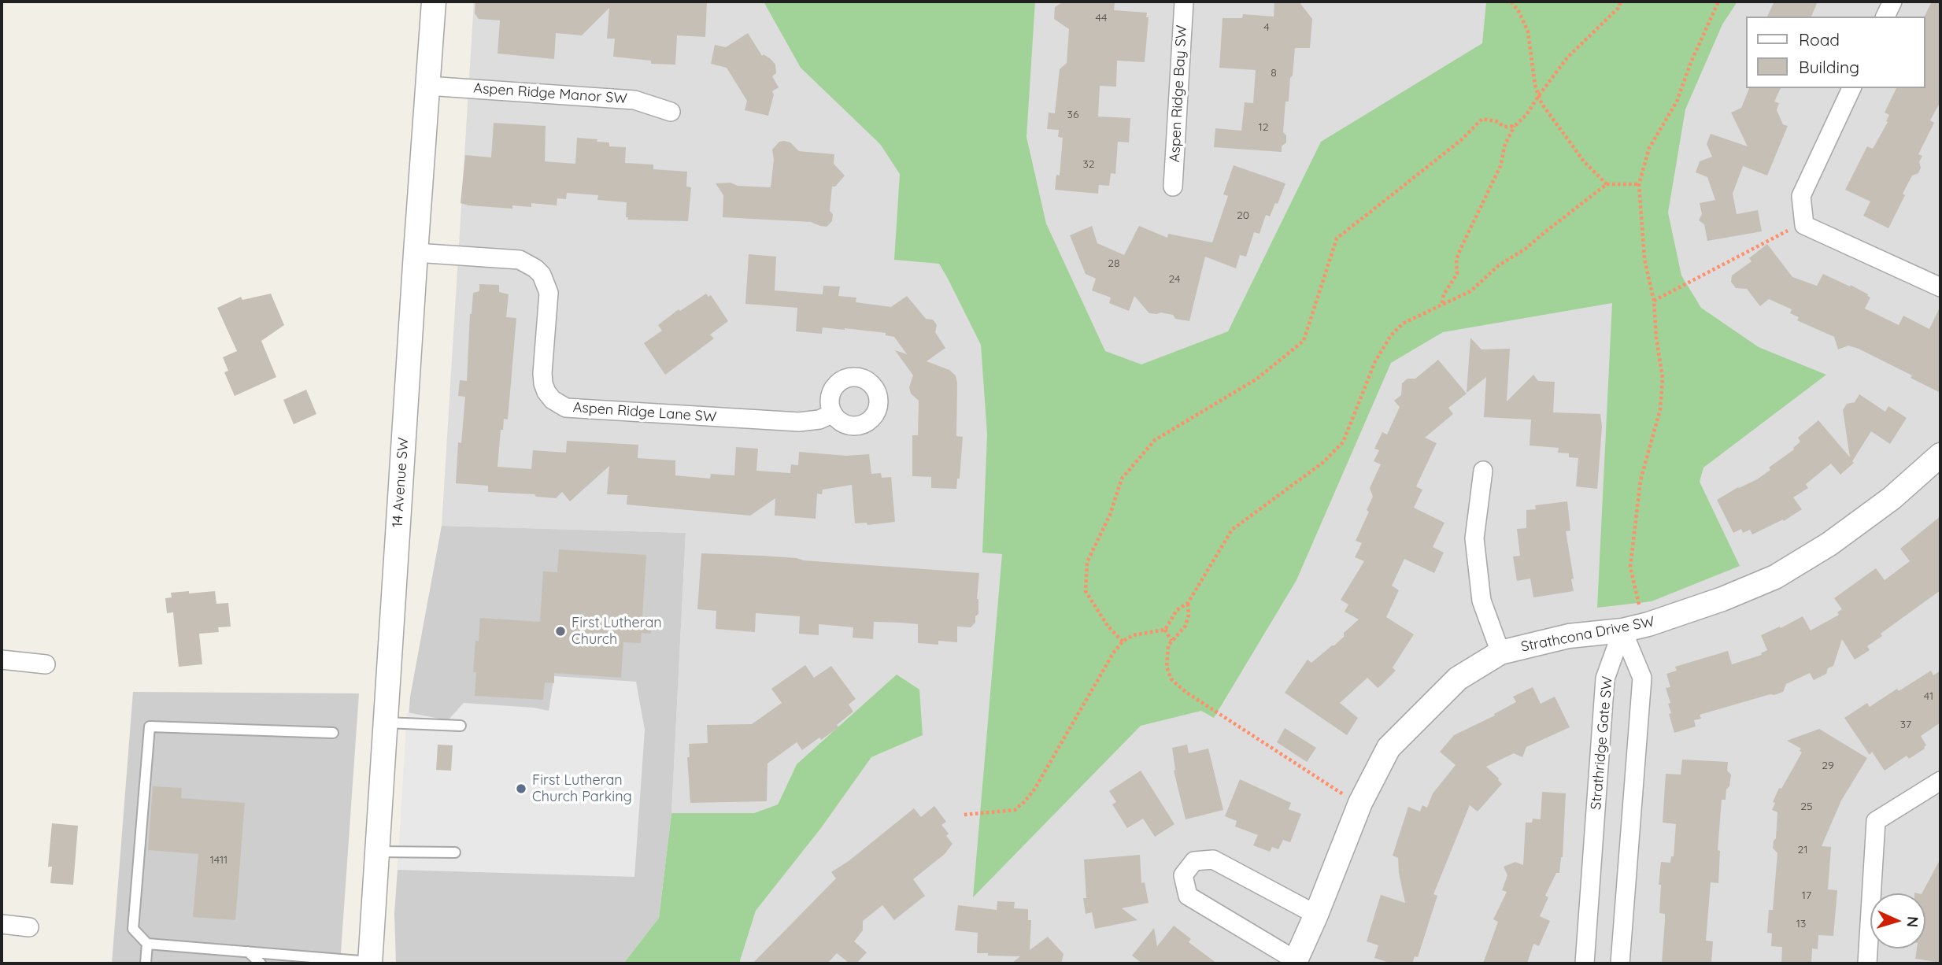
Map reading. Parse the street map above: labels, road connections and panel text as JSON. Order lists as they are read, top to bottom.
{
  "streets": {
    "street": [
      "Aspen Ridge Manor SW",
      "Aspen Ridge Bay SW",
      "Aspen Ridge Lane SW",
      "14 Avenue SW",
      "Strathcona Drive SW",
      "Strathridge Gate SW"
    ]
  },
  "crossings": [
    ["Aspen Ridge Manor SW", "14 Avenue SW"],
    ["Aspen Ridge Lane SW", "14 Avenue SW"],
    ["Strathcona Drive SW", "Strathridge Gate SW"]
  ],
  "places": ["First Lutheran Church", "First Lutheran Church Parking"],
  "house_numbers": [
    "44",
    "4",
    "8",
    "36",
    "12",
    "32",
    "20",
    "28",
    "24",
    "41",
    "37",
    "29",
    "25",
    "21",
    "1411",
    "17",
    "13"
  ],
  "legend": ["Road", "Building"],
  "north": "right"
}
